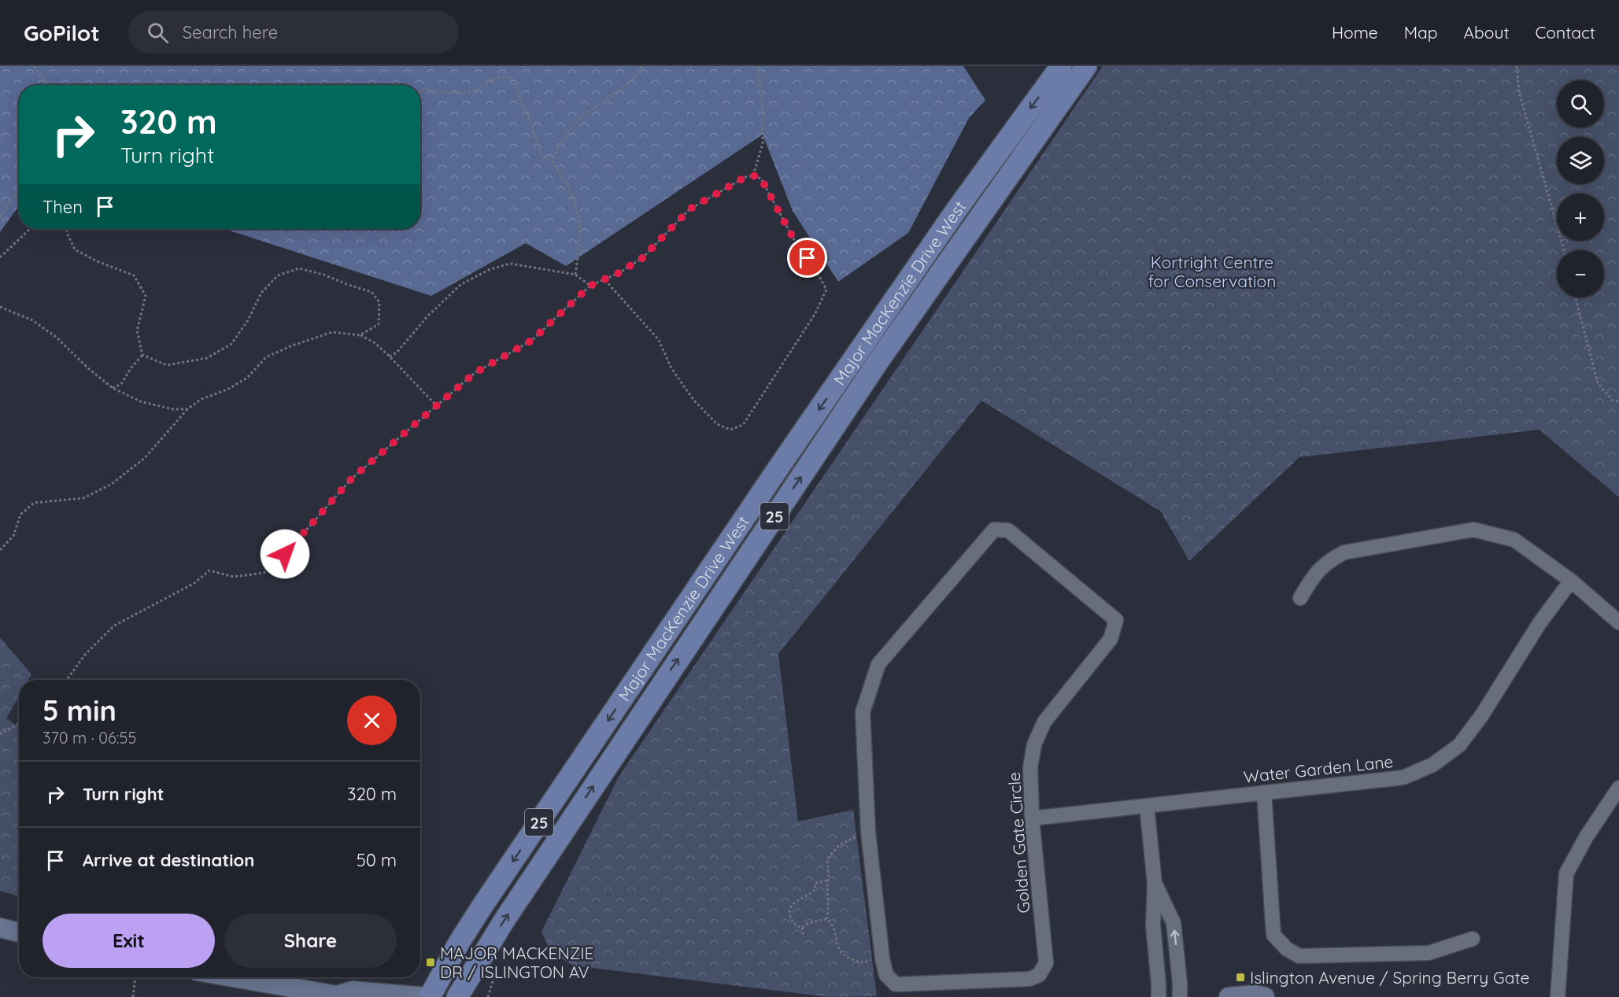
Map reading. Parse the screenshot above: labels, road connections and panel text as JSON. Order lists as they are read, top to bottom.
{
  "streets": {
    "main road": ["Major MacKenzie Drive West", "25"],
    "street": ["Water Garden Lane", "Golden Gate Circle"]
  },
  "crossings": [
    ["Water Garden Lane", "Golden Gate Circle"]
  ],
  "parks": ["Kortright Centre for Conservation"],
  "places": {
    "transit": ["MAJOR MACKENZIE DR / ISLINGTON AV", "Islington Avenue / Spring Berry Gate"]
  },
  "page": {
    "header": "GoPilot",
    "search": "Search here",
    "nav": [
      "Home",
      "Map",
      "About",
      "Contact"
    ],
    "map_buttons": ["+", "−"],
    "turn": ["320 m", "Turn right"],
    "then": "Then",
    "heading": ["5 min", "370 m · 06:55"],
    "list": [
      {
        "name": "Turn right",
        "value": "320 m"
      },
      {
        "name": "Arrive at destination",
        "value": "50 m"
      }
    ],
    "buttons": ["Exit", "Share"]
  }
}
